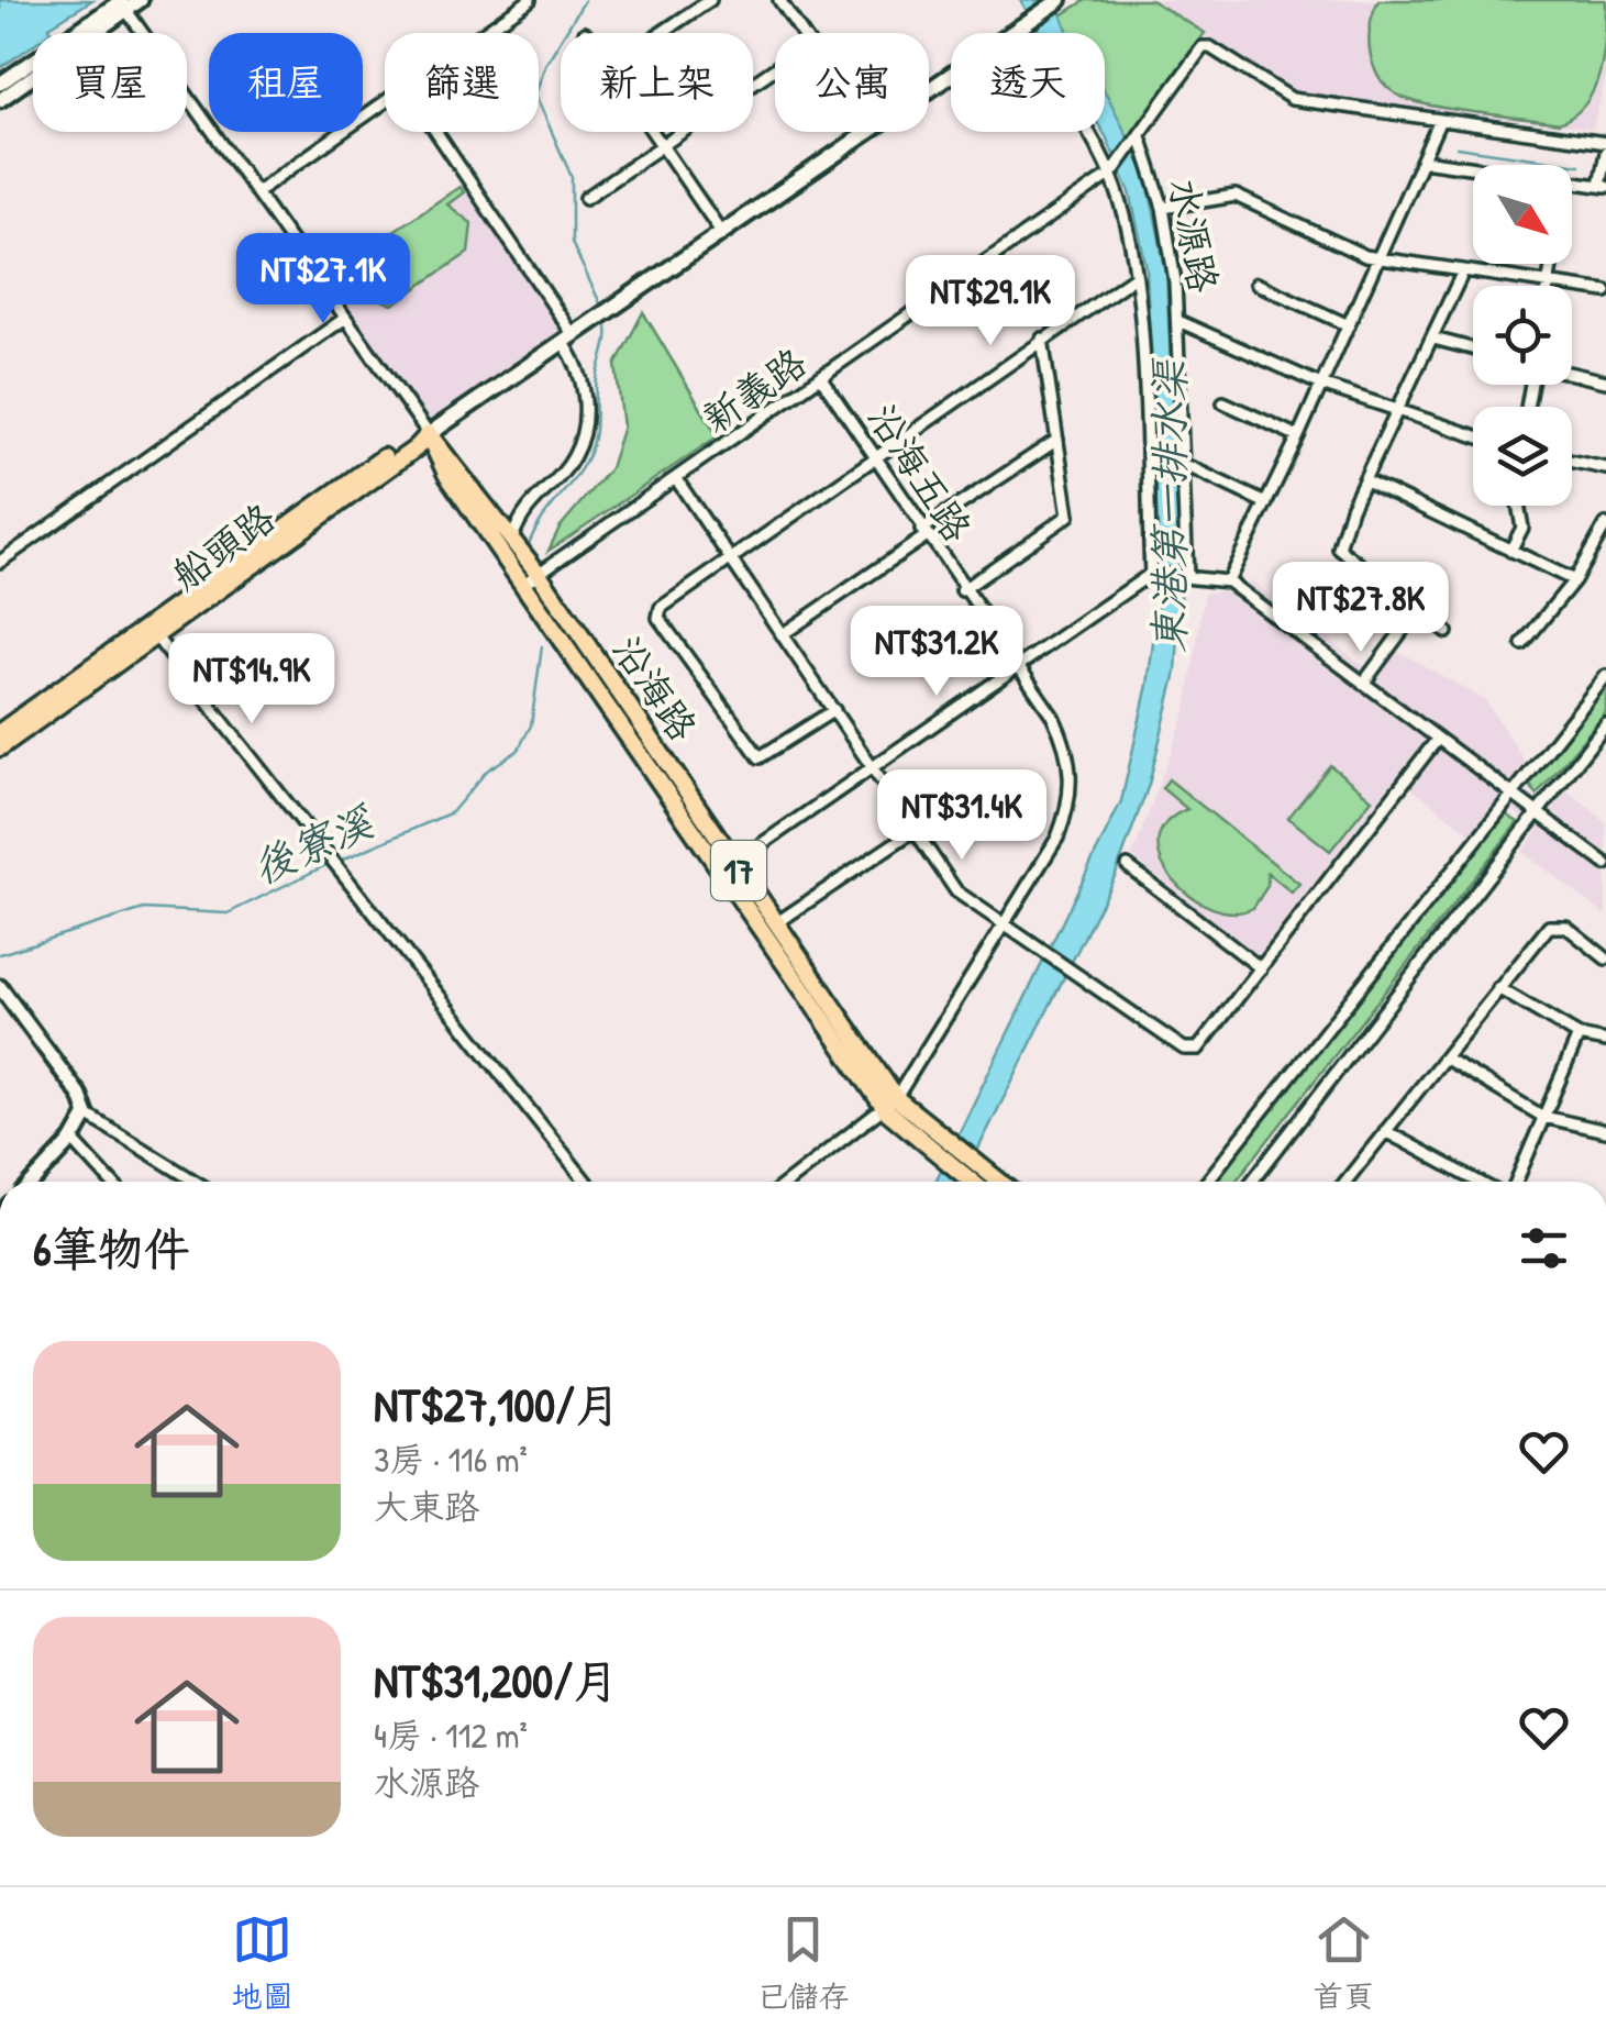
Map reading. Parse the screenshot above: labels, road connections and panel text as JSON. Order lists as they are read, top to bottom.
{
  "streets": {
    "main road": ["船頭路", "沿海路", "17"],
    "street": ["水源路", "新義路", "沿海五路"]
  },
  "crossings": [
    ["水源路", "新義路"],
    ["新義路", "沿海五路"],
    ["新義路", "沿海路"],
    ["沿海五路", "沿海路"],
    ["船頭路", "沿海路"],
    ["沿海路", "17"]
  ],
  "water": ["東港第一排水渠", "後寮溪"],
  "north": "bottom right",
  "page": {
    "chip": [
      "買屋",
      "租屋",
      "篩選",
      "新上架",
      "公寓",
      "透天"
    ],
    "price": [
      "NT$27.1K",
      "NT$29.1K",
      "NT$27.8K",
      "NT$31.2K",
      "NT$14.9K",
      "NT$31.4K"
    ],
    "heading": "6筆物件",
    "list": [
      {
        "name": "NT$27,100/月",
        "note": "3房 · 116 m² · 大東路"
      },
      {
        "name": "NT$31,200/月",
        "note": "4房 · 112 m² · 水源路"
      }
    ],
    "tabs": ["地圖", "已儲存", "首頁"]
  }
}
